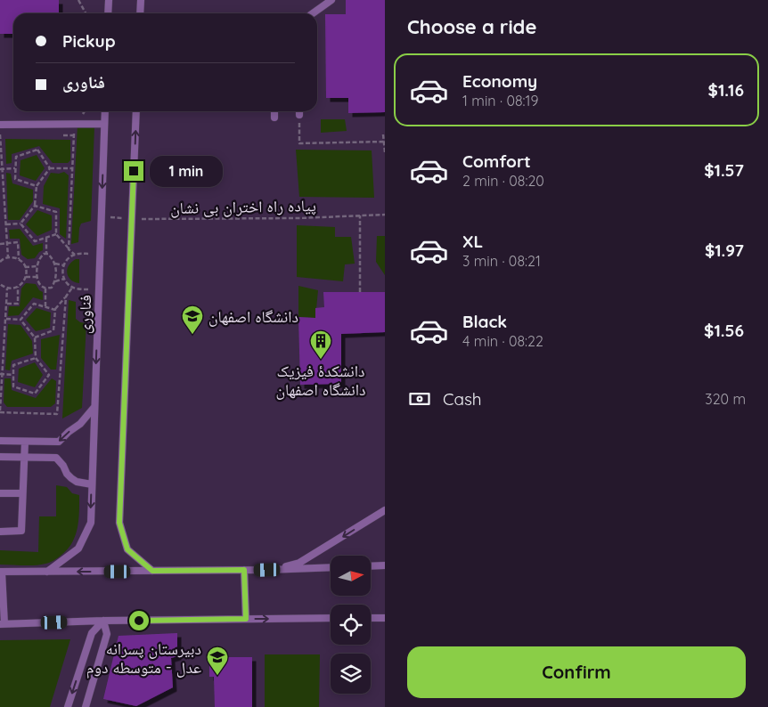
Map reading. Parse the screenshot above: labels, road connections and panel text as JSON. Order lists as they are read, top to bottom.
{
  "streets": {
    "lane": ["فناوری"],
    "path": ["پیاده راه اختران بی نشان"]
  },
  "crossings": [
    ["پیاده راه اختران بی نشان", "فناوری"]
  ],
  "places": {
    "school or university": ["دانشگاه اصفهان", "دبیرستان پسرانه عدل - متوسطه دوم"],
    "building": ["دانشکدهٔ فیزیک دانشگاه اصفهان"]
  },
  "north": "right",
  "page": {
    "heading": "Choose a ride",
    "banner": ["Pickup", "فناوری"],
    "list": [
      {
        "name": "Economy",
        "note": "1 min · 08:19",
        "value": "$1.16"
      },
      {
        "name": "Comfort",
        "note": "2 min · 08:20",
        "value": "$1.57"
      },
      {
        "name": "XL",
        "note": "3 min · 08:21",
        "value": "$1.97"
      },
      {
        "name": "Black",
        "note": "4 min · 08:22",
        "value": "$1.56"
      }
    ],
    "bubble": "1 min",
    "pay": ["Cash", "320 m"],
    "buttons": "Confirm"
  }
}
